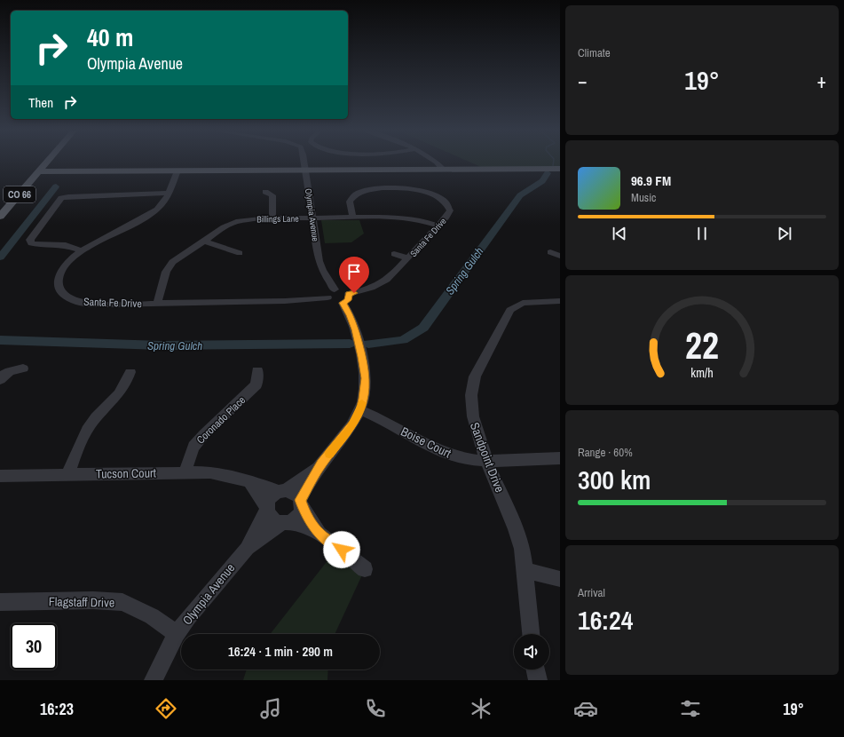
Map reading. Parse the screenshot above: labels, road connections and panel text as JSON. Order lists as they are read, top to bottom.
{
  "streets": {
    "main road": ["CO 66"],
    "street": [
      "Olympia Avenue",
      "Billings Lane",
      "Santa Fe Drive",
      "Coronado Place",
      "Boise Court",
      "Sandpoint Drive",
      "Tucson Court",
      "Flagstaff Drive"
    ]
  },
  "crossings": [
    ["Olympia Avenue", "Billings Lane"],
    ["Olympia Avenue", "Tucson Court"],
    ["Olympia Avenue", "Flagstaff Drive"],
    ["Billings Lane", "Santa Fe Drive"],
    ["Coronado Place", "Tucson Court"],
    ["Boise Court", "Sandpoint Drive"]
  ],
  "water": ["Spring Gulch"],
  "page": {
    "tile": [
      "Climate",
      ["Range · 60%", "300 km"],
      ["Arrival", "16:24"]
    ],
    "turn": ["40 m", "Olympia Avenue"],
    "heat": ["−", "19°", "+"],
    "then": "Then",
    "song": ["96.9 FM", "Music"],
    "limit": "30",
    "trip": "16:24 · 1 min · 290 m",
    "tabs": ["16:23", "19°"],
    "gauge": ["22", "km/h"]
  }
}
